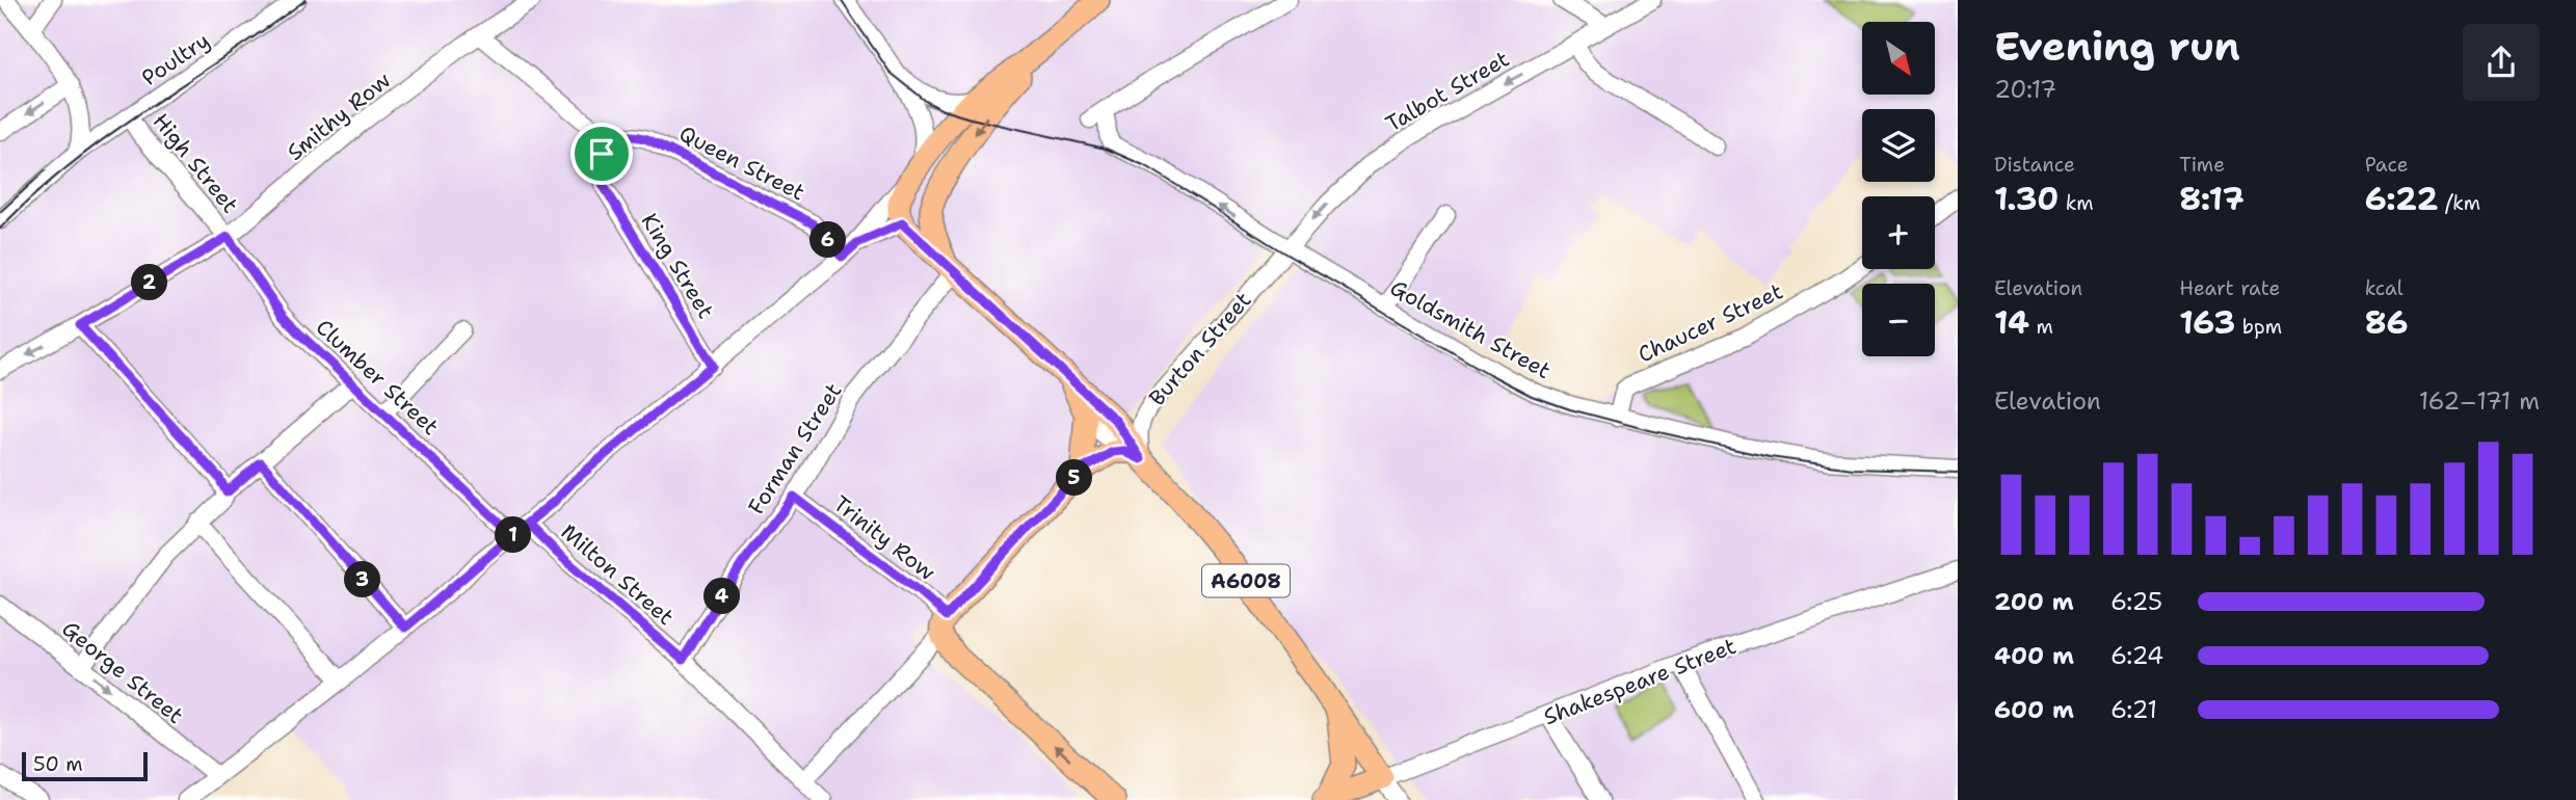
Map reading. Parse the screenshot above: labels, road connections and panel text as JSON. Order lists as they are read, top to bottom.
{
  "streets": {
    "main road": ["A6008", "Shakespeare Street"],
    "street": [
      "Poultry",
      "Talbot Street",
      "Smithy Row",
      "High Street",
      "Queen Street",
      "King Street",
      "Chaucer Street",
      "Goldsmith Street",
      "Burton Street",
      "Clumber Street",
      "Forman Street",
      "Trinity Row",
      "Milton Street",
      "George Street"
    ]
  },
  "crossings": [
    ["Poultry", "High Street"],
    ["Talbot Street", "Goldsmith Street"],
    ["Talbot Street", "Burton Street"],
    ["Smithy Row", "High Street"],
    ["Smithy Row", "Clumber Street"],
    ["High Street", "Clumber Street"],
    ["Queen Street", "King Street"],
    ["Chaucer Street", "Goldsmith Street"],
    ["Goldsmith Street", "Burton Street"],
    ["Burton Street", "A6008"],
    ["Forman Street", "Trinity Row"],
    ["Forman Street", "Milton Street"],
    ["A6008", "Shakespeare Street"]
  ],
  "one_way": ["George Street"],
  "scale_bar": "50 m",
  "north": "bottom right",
  "page": {
    "heading": ["Evening run", "20:17"],
    "map_buttons": ["+", "−"],
    "stats": [
      ["Distance", "1.30 km"],
      ["Time", "8:17"],
      ["Pace", "6:22 /km"],
      ["Elevation", "14 m"],
      ["Heart rate", "163 bpm"],
      ["kcal", "86"]
    ],
    "pins": [
      "6",
      "2",
      "5",
      "1",
      "3",
      "4"
    ],
    "chart": ["Elevation", "162–171 m"],
    "list": [
      {
        "name": "200 m",
        "note": "6:25"
      },
      {
        "name": "400 m",
        "note": "6:24"
      },
      {
        "name": "600 m",
        "note": "6:21"
      }
    ],
    "scale": "50 m"
  }
}
